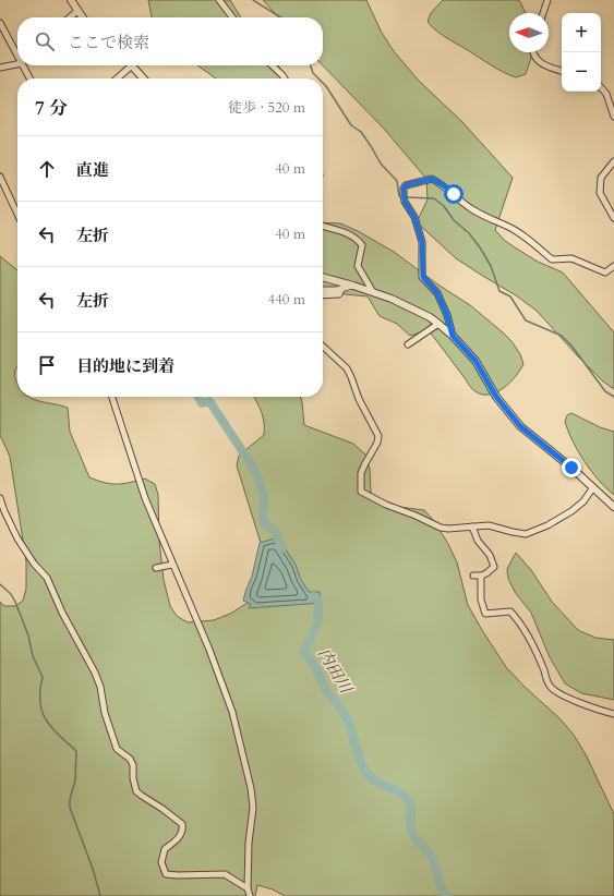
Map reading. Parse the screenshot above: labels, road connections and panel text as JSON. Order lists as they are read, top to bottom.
{
  "water": ["内田川"],
  "north": "left",
  "page": {
    "map_buttons": ["+", "−"],
    "search": "ここで検索",
    "heading": ["7 分", "徒歩 · 520 m"],
    "list": [
      ["直進", "40 m"],
      ["左折", "40 m"],
      ["左折", "440 m"],
      "目的地に到着"
    ]
  }
}
